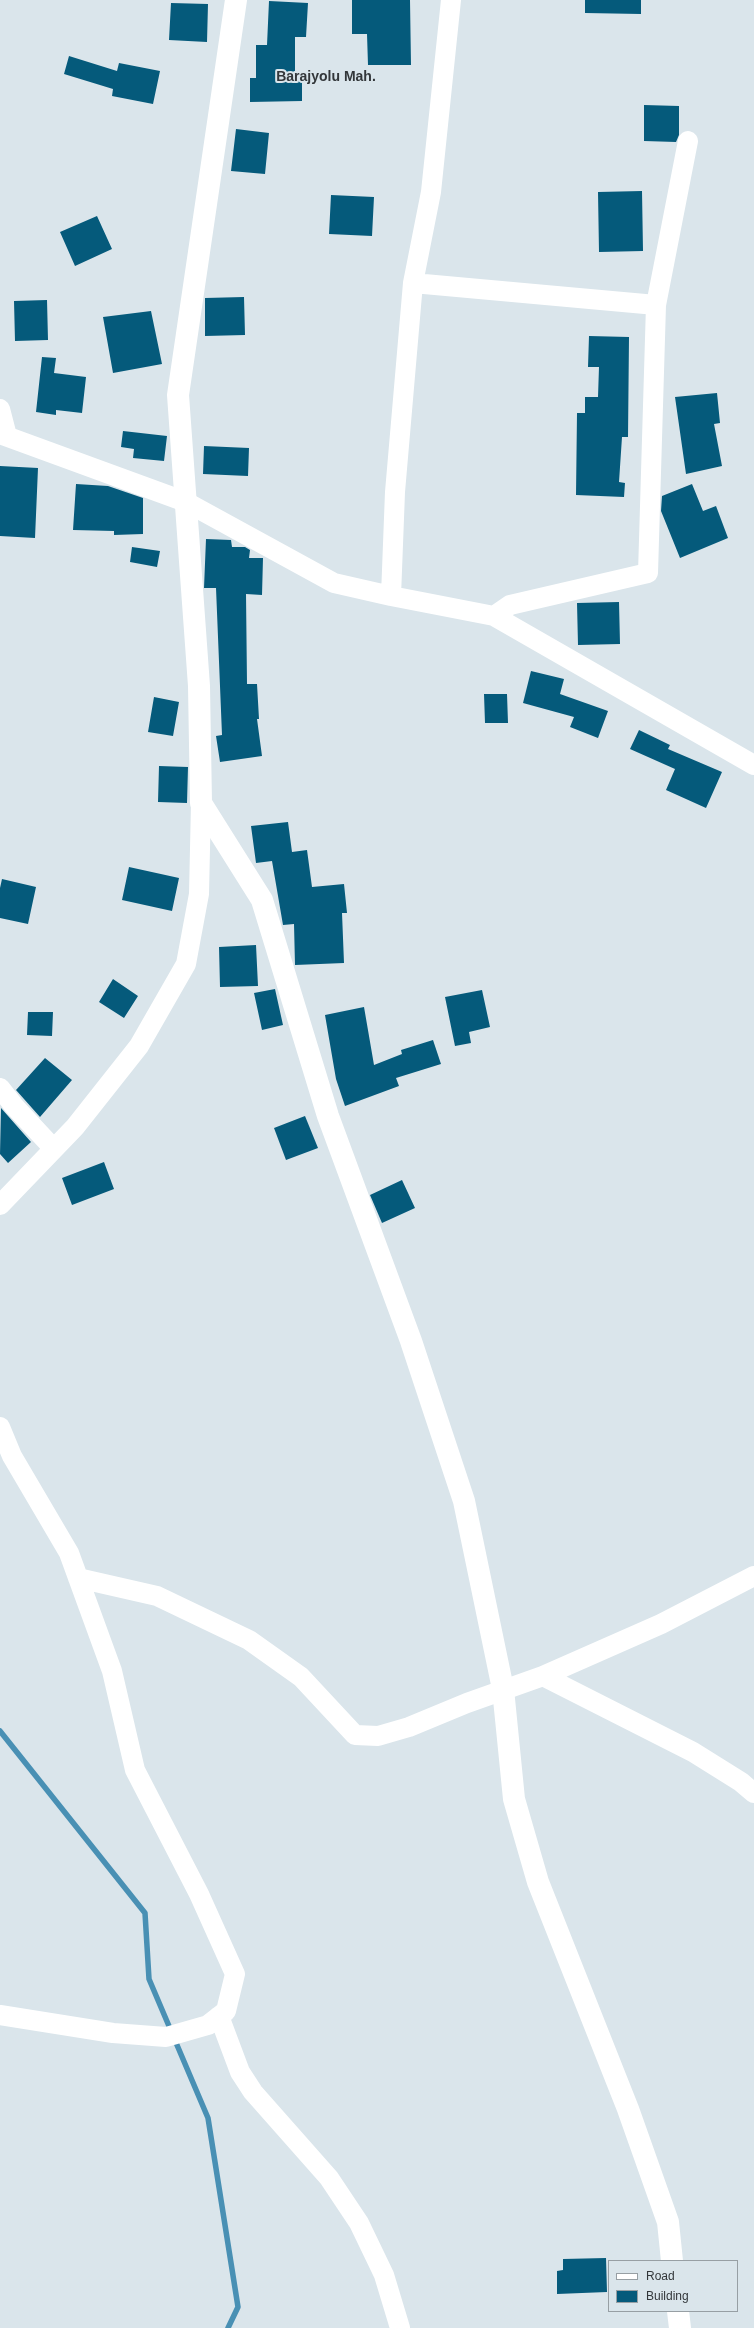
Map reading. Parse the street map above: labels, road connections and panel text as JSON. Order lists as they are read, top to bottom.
{
  "districts": ["Barajyolu Mah."],
  "legend": ["Road", "Building"]
}
